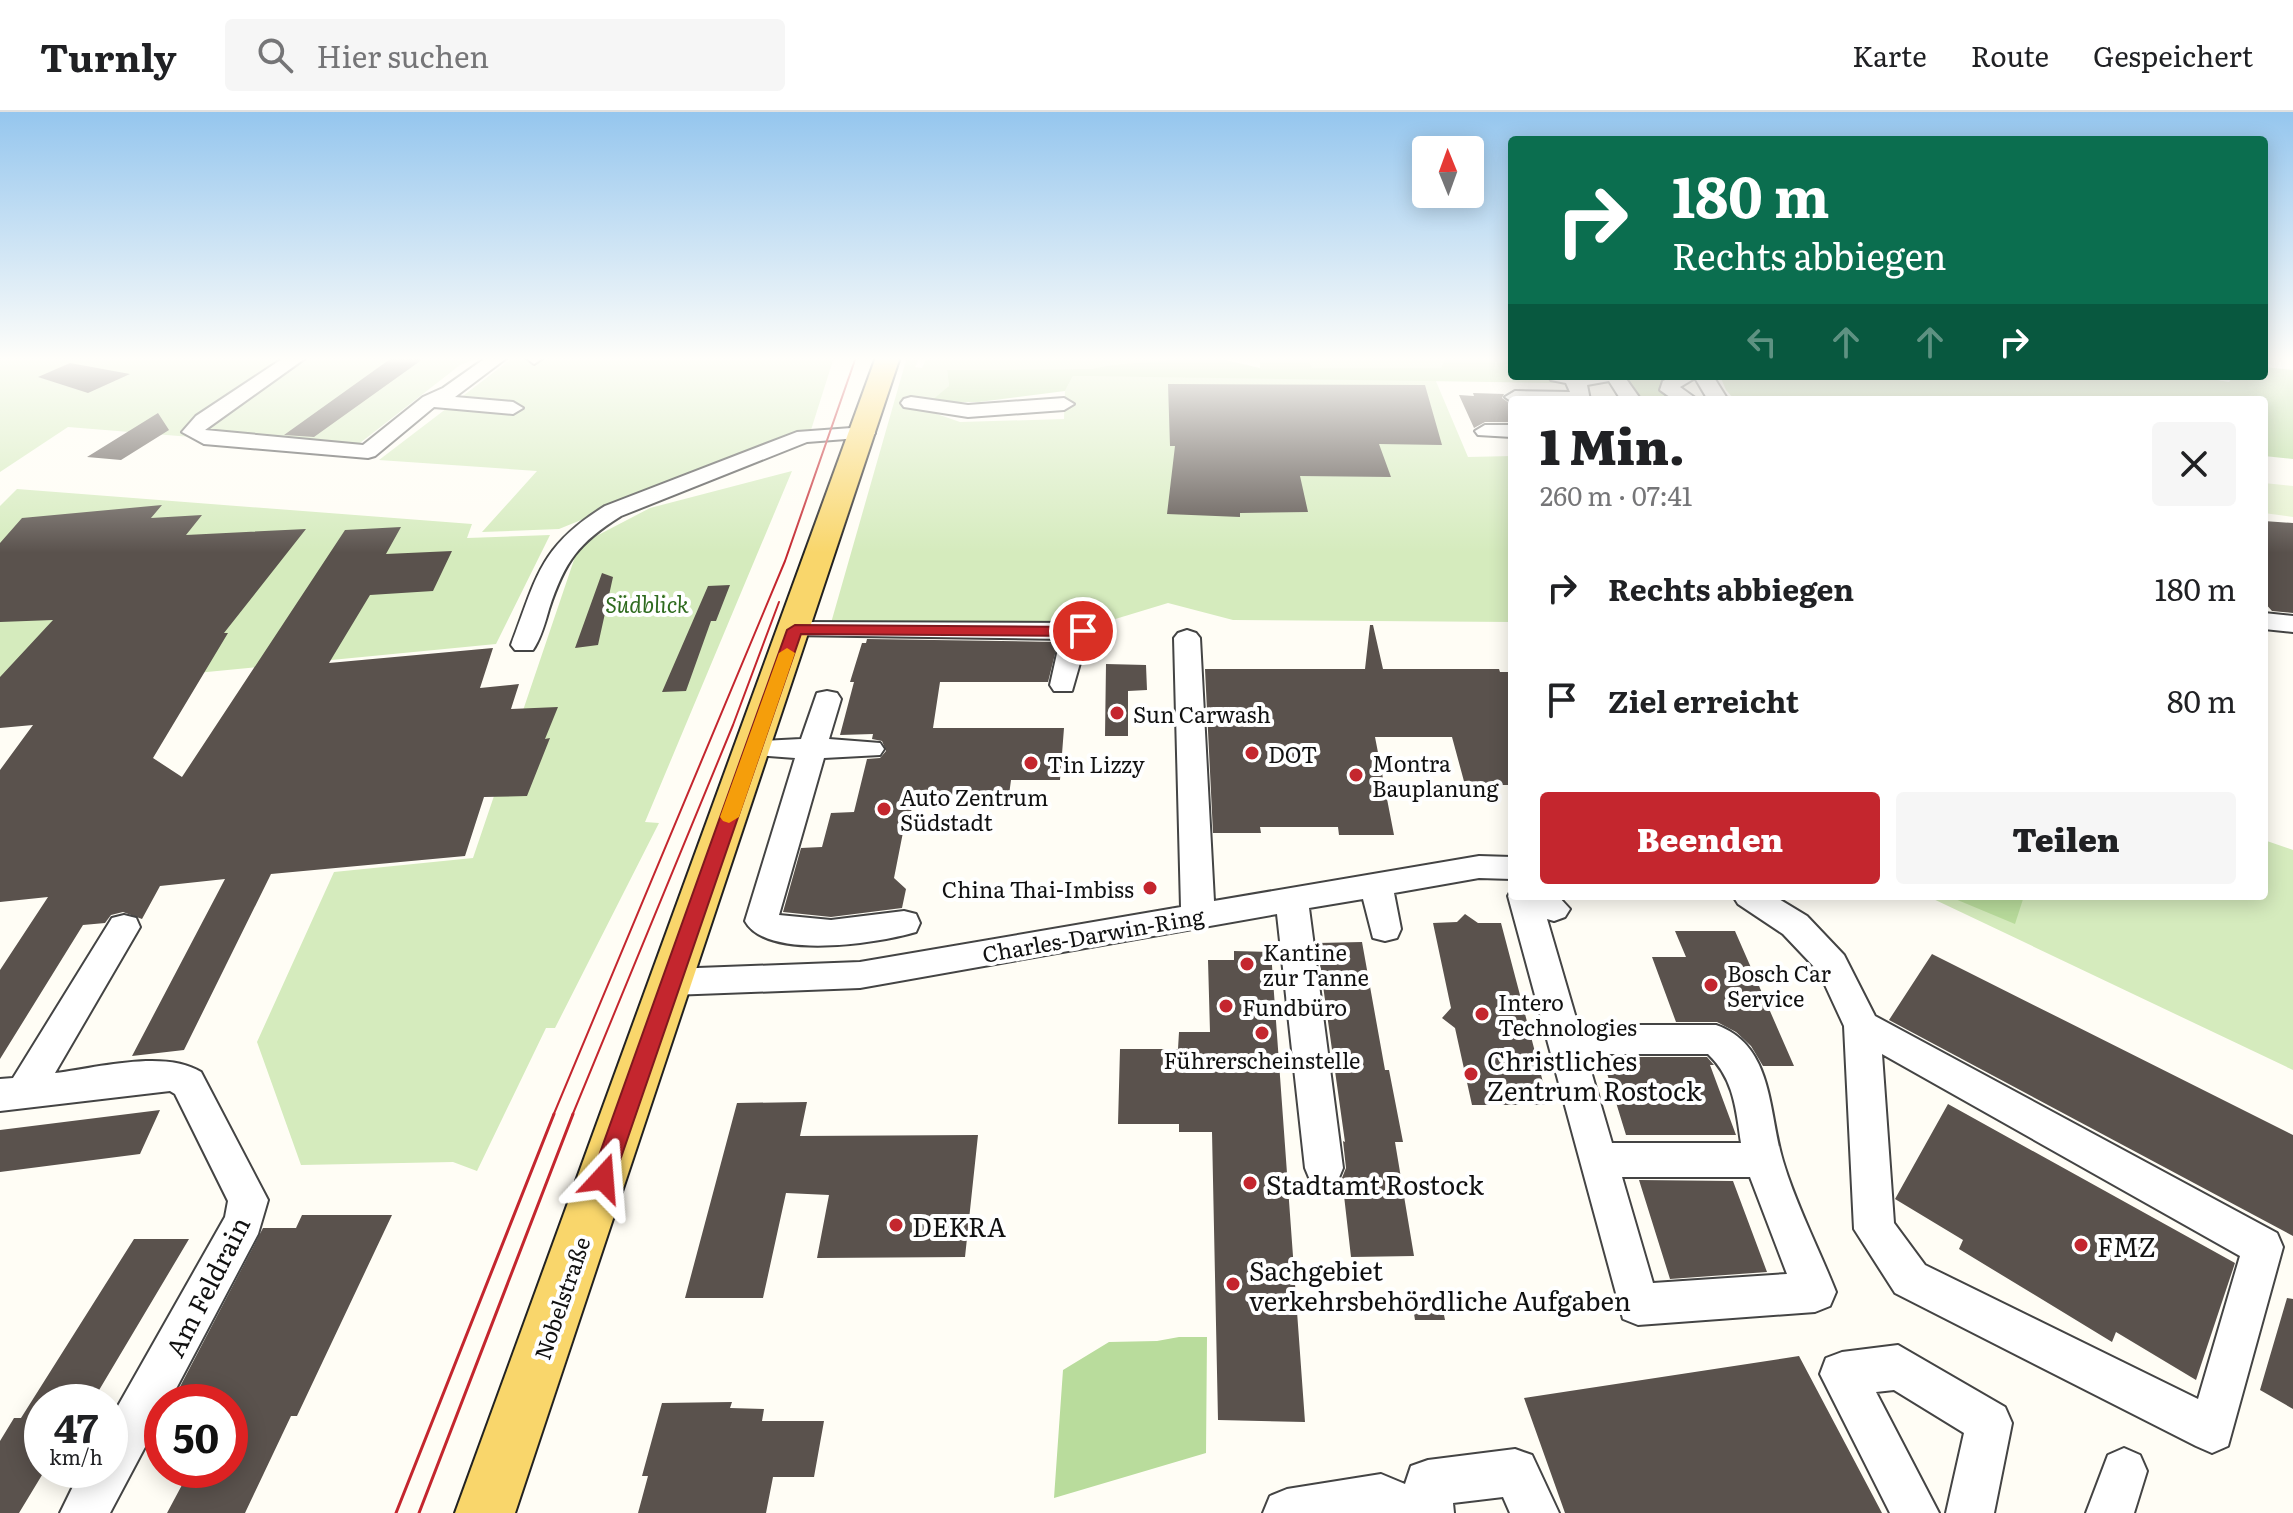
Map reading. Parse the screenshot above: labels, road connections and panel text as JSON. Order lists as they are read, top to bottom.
{
  "streets": {
    "main road": ["Nobelstraße"],
    "street": ["Charles-Darwin-Ring", "Am Feldrain"]
  },
  "crossings": [
    ["Charles-Darwin-Ring", "Nobelstraße"]
  ],
  "parks": ["Südblick"],
  "places": [
    "Sun Carwash",
    "DOT",
    "Tin Lizzy",
    "Montra Bauplanung",
    "Auto Zentrum Südstadt",
    "China Thai-Imbiss",
    "Kantine zur Tanne",
    "Bosch Car Service",
    "Fundbüro",
    "Intero Technologies",
    "Führerscheinstelle",
    "Christliches Zentrum Rostock",
    "Stadtamt Rostock",
    "DEKRA",
    "FMZ",
    "Sachgebiet verkehrsbehördliche Aufgaben"
  ],
  "north": "top",
  "page": {
    "header": "Turnly",
    "search": "Hier suchen",
    "nav": ["Karte", "Route", "Gespeichert"],
    "turn": ["180 m", "Rechts abbiegen"],
    "heading": ["1 Min.", "260 m · 07:41"],
    "list": [
      {
        "name": "Rechts abbiegen",
        "value": "180 m"
      },
      {
        "name": "Ziel erreicht",
        "value": "80 m"
      }
    ],
    "buttons": ["Beenden", "Teilen"],
    "speed": "47 km/h",
    "limit": "50"
  }
}
